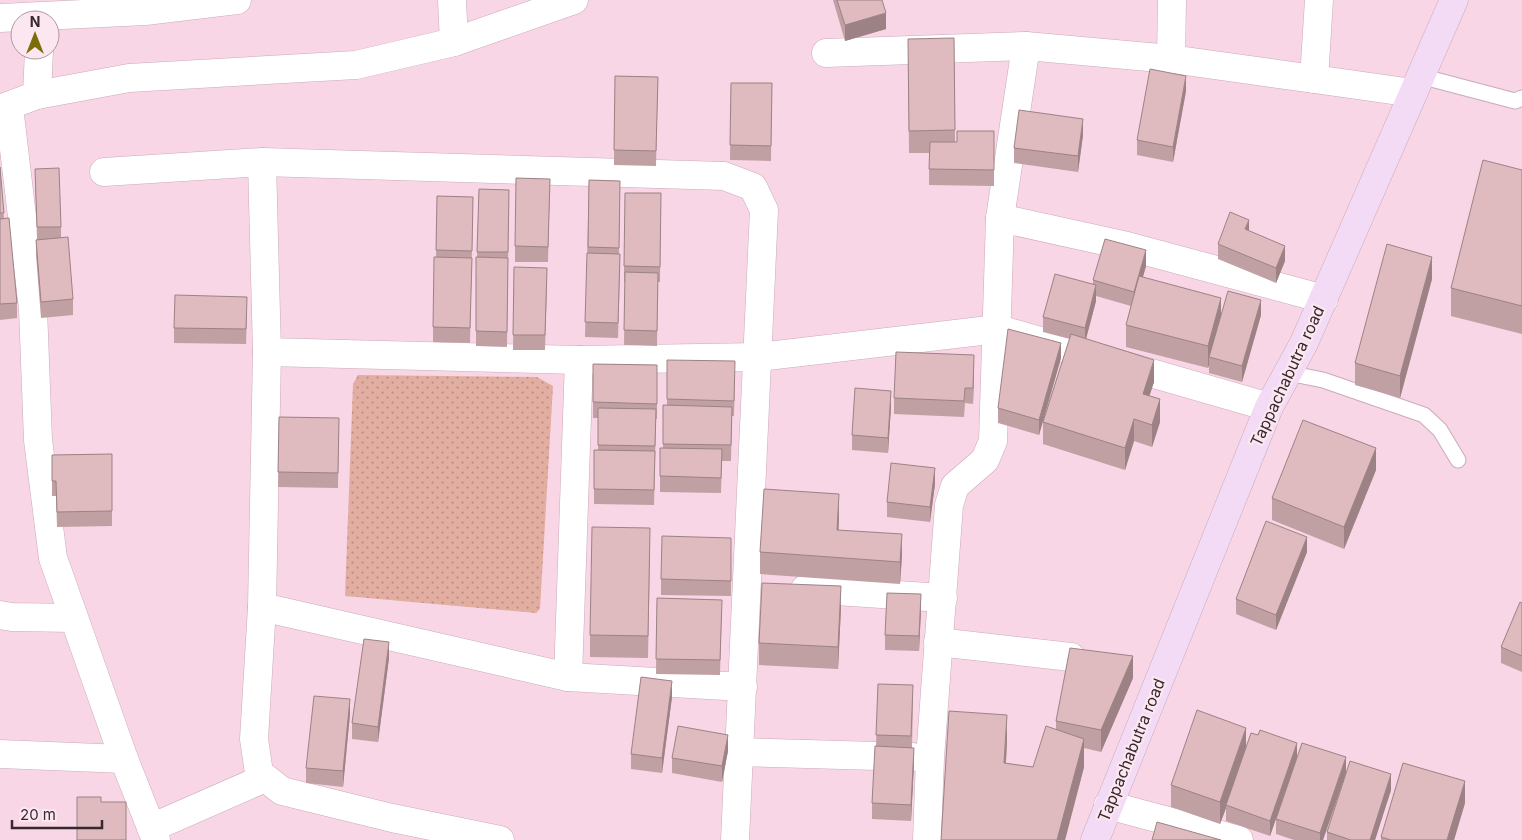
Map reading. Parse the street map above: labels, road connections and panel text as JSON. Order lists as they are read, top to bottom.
{
  "streets": {
    "main road": ["Tappachabutra road"]
  },
  "scale_bar": "20 m",
  "north": "top"
}
